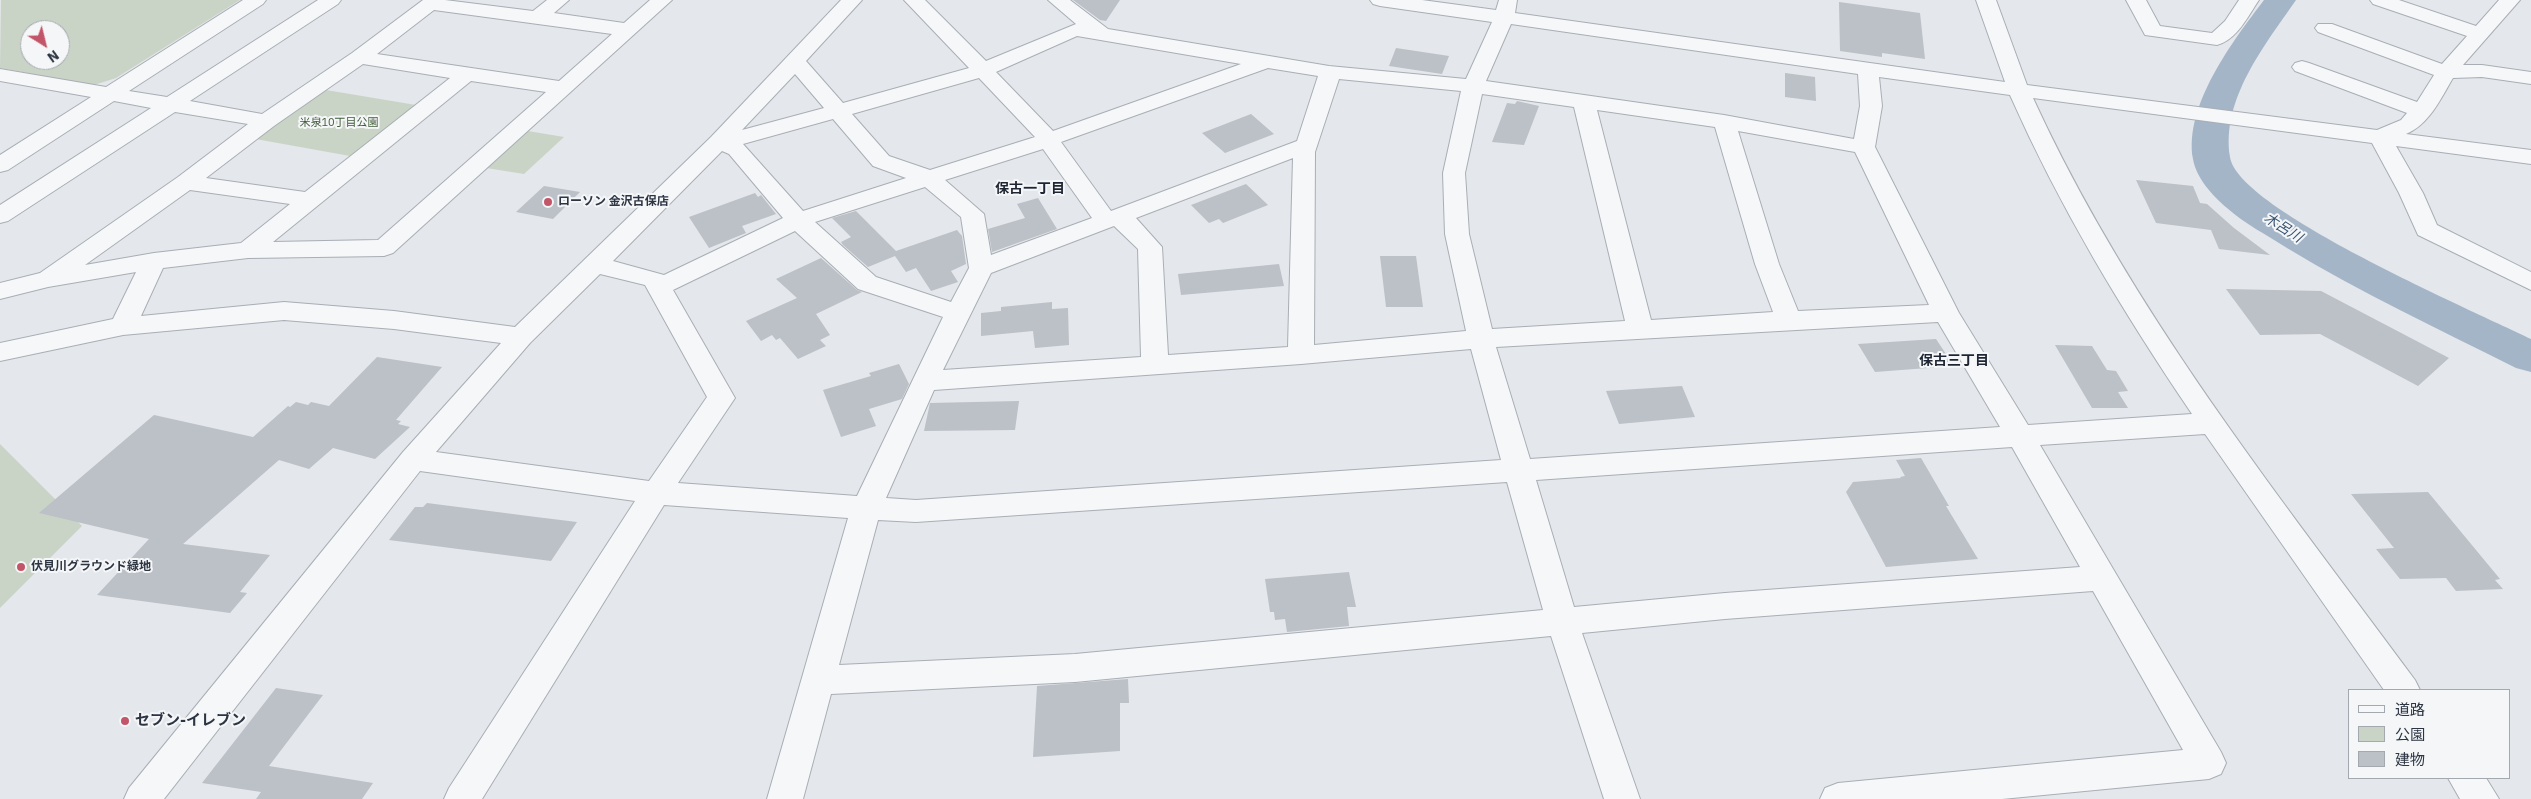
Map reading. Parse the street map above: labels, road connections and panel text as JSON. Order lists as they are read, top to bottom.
{
  "districts": ["保古一丁目", "保古三丁目"],
  "water": ["木呂川"],
  "parks": ["米泉10丁目公園"],
  "places": ["ローソン 金沢古保店", "伏見川グラウンド緑地", "セブン-イレブン"],
  "legend": ["道路", "公園", "建物"],
  "north": "bottom right"
}
